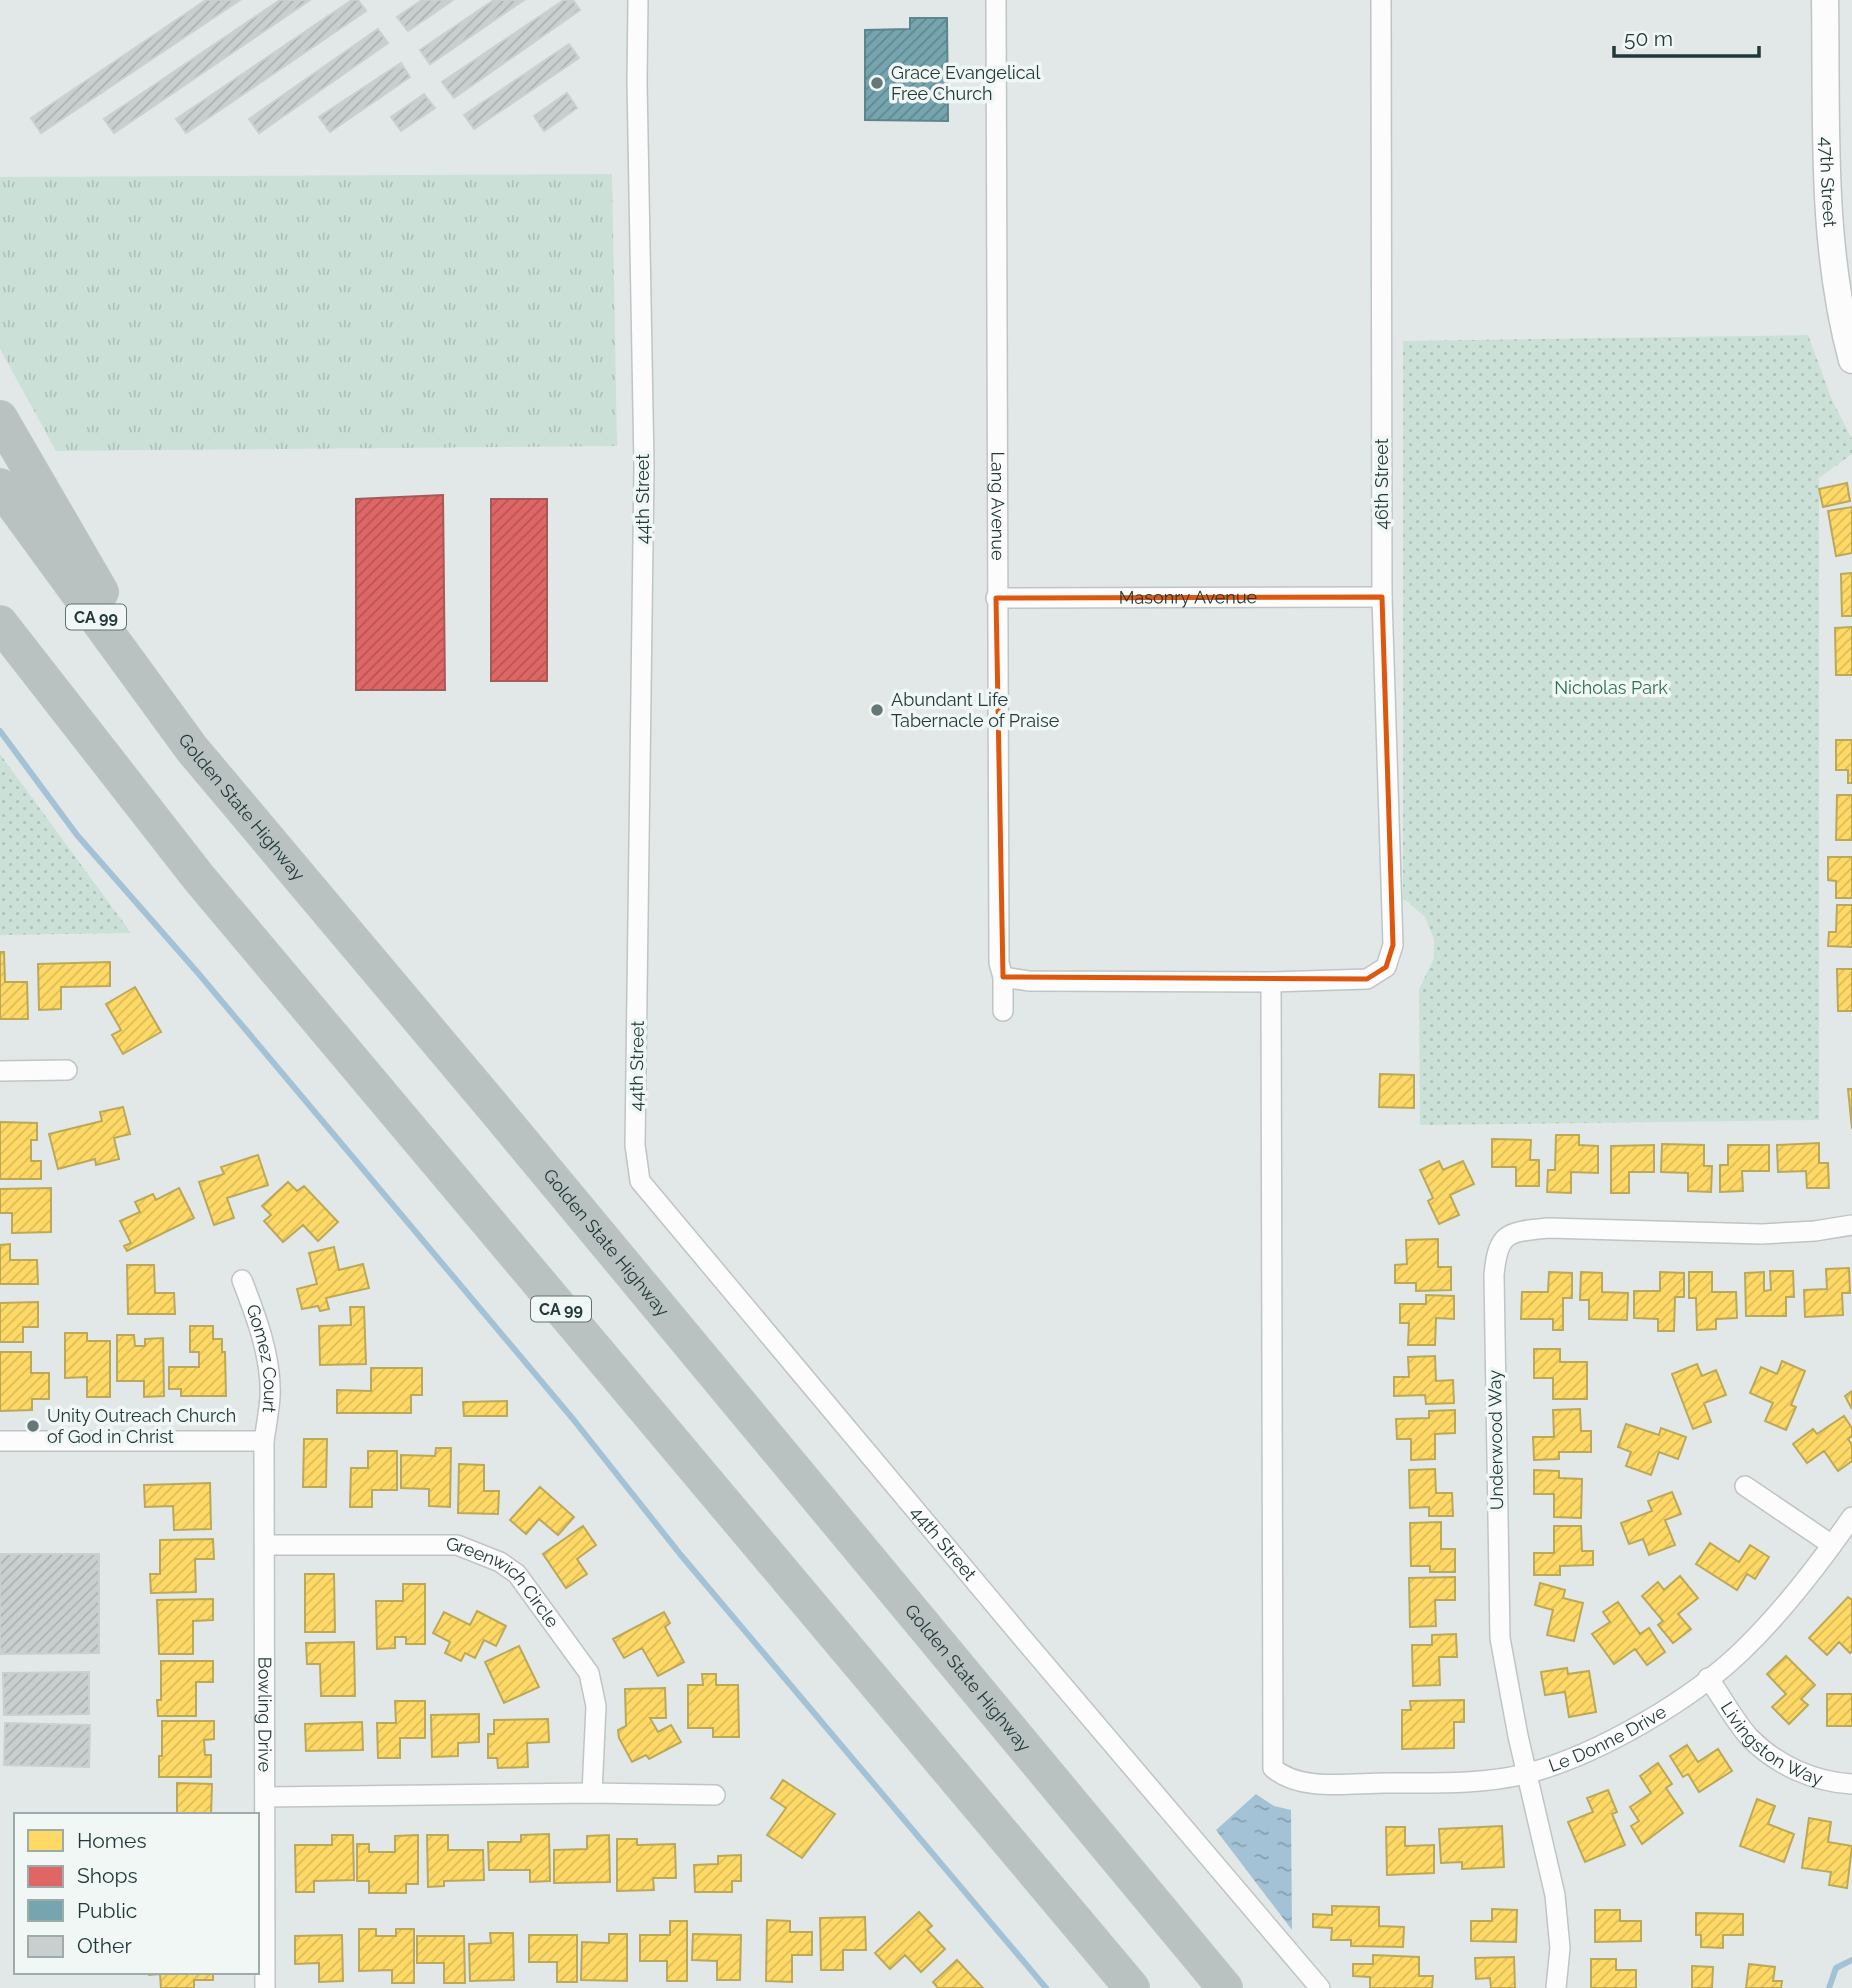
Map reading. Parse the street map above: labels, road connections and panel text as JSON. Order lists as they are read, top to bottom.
{
  "streets": {
    "highway": ["CA 99", "Golden State Highway"],
    "street": [
      "47th Street",
      "46th Street",
      "44th Street",
      "Lang Avenue",
      "Masonry Avenue",
      "Gomez Court",
      "Underwood Way",
      "Greenwich Circle",
      "Bowling Drive",
      "Le Donne Drive",
      "Livingston Way"
    ]
  },
  "crossings": [
    ["46th Street", "Masonry Avenue"],
    ["46th Street", "Le Donne Drive"],
    ["Lang Avenue", "Masonry Avenue"],
    ["Gomez Court", "Bowling Drive"],
    ["Underwood Way", "Le Donne Drive"],
    ["Greenwich Circle", "Bowling Drive"],
    ["Le Donne Drive", "Livingston Way"]
  ],
  "parks": ["Nicholas Park"],
  "places": ["Grace Evangelical Free Church", "Abundant Life Tabernacle of Praise", "Unity Outreach Church of God in Christ"],
  "legend": [
    "Homes",
    "Shops",
    "Public",
    "Other"
  ],
  "scale_bar": "50 m"
}
